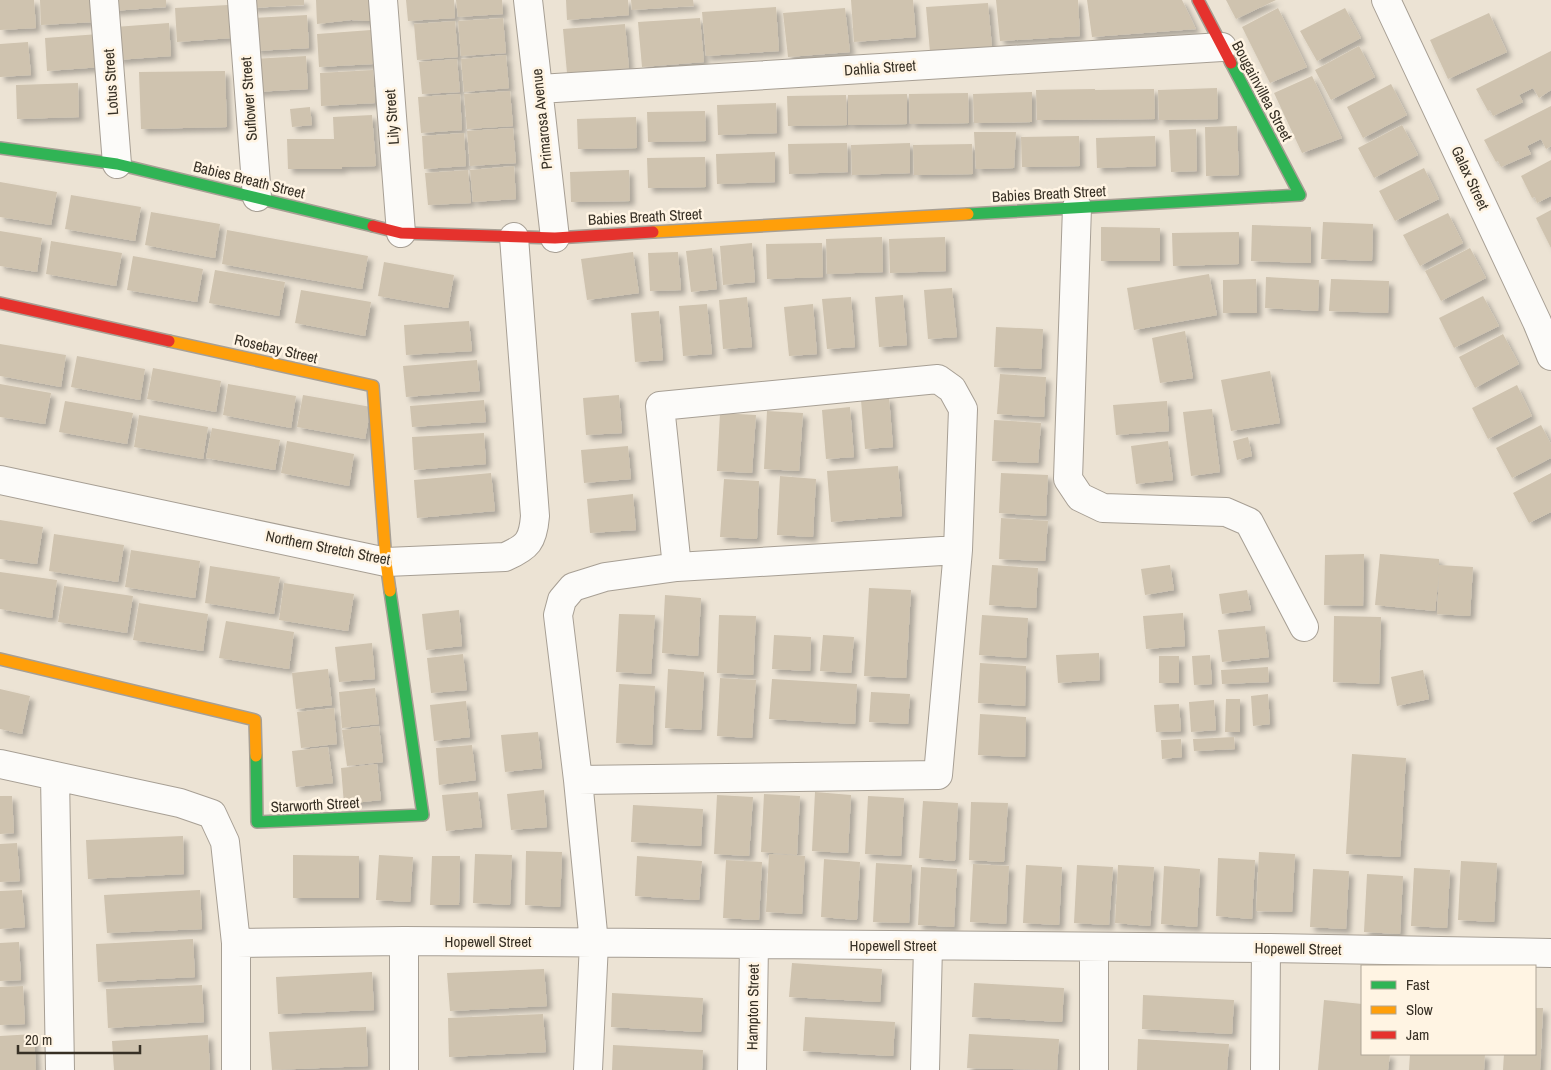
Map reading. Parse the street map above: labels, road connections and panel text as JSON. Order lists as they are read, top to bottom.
{
  "streets": {
    "street": [
      "Dahlia Street",
      "Lotus Street",
      "Bougainvillea Street",
      "Suflower Street",
      "Lily Street",
      "Primarosa Avenue",
      "Galax Street",
      "Babies Breath Street",
      "Rosebay Street",
      "Northern Stretch Street",
      "Starworth Street",
      "Hopewell Street",
      "Hampton Street"
    ]
  },
  "crossings": [
    ["Dahlia Street", "Bougainvillea Street"],
    ["Dahlia Street", "Primarosa Avenue"],
    ["Lotus Street", "Babies Breath Street"],
    ["Bougainvillea Street", "Babies Breath Street"],
    ["Suflower Street", "Babies Breath Street"],
    ["Lily Street", "Babies Breath Street"],
    ["Primarosa Avenue", "Babies Breath Street"],
    ["Babies Breath Street", "Northern Stretch Street"],
    ["Rosebay Street", "Northern Stretch Street"],
    ["Rosebay Street", "Starworth Street"],
    ["Northern Stretch Street", "Starworth Street"],
    ["Hopewell Street", "Hampton Street"]
  ],
  "legend": ["Fast", "Slow", "Jam"],
  "scale_bar": "20 m"
}
